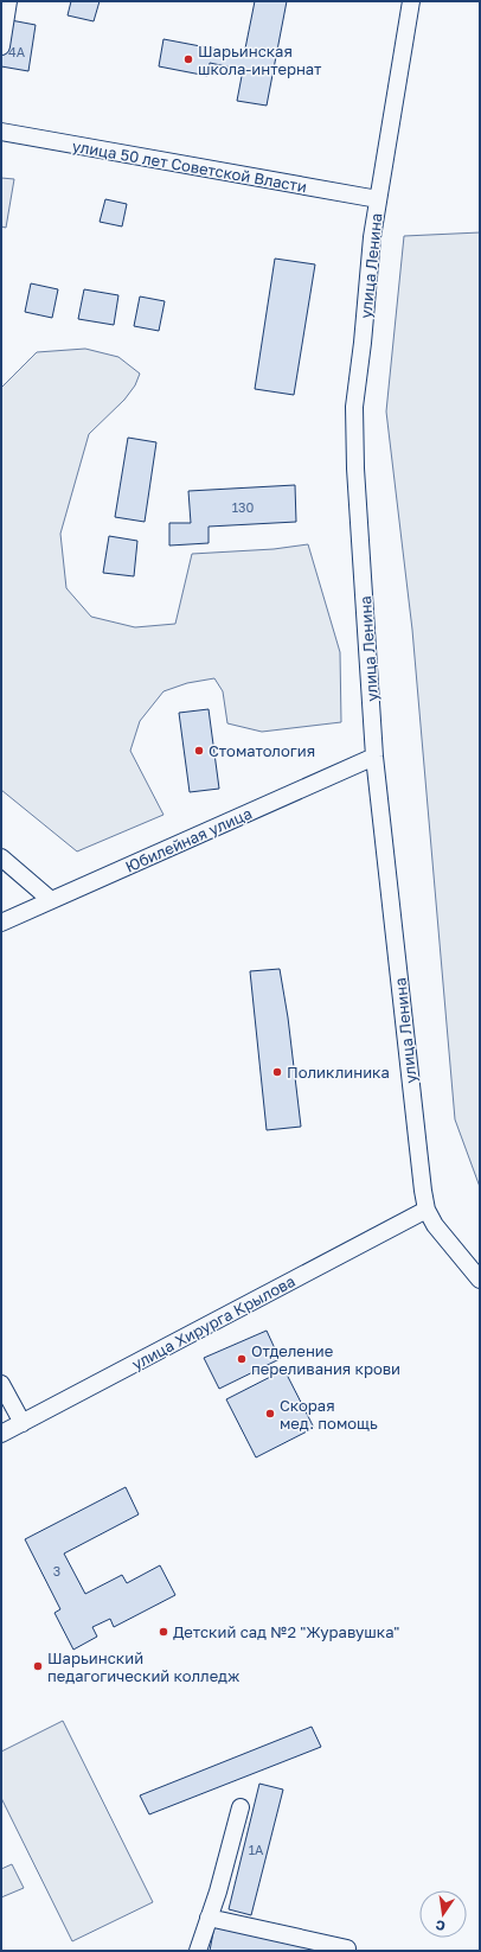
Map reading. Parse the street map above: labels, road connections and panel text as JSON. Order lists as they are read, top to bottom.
{
  "streets": {
    "street": [
      "улица 50 лет Советской Власти",
      "улица Ленина",
      "Юбилейная улица",
      "улица Хирурга Крылова"
    ]
  },
  "crossings": [
    ["улица 50 лет Советской Власти", "улица Ленина"],
    ["улица Ленина", "Юбилейная улица"],
    ["улица Ленина", "улица Хирурга Крылова"]
  ],
  "places": [
    "Шарьинская школа-интернат",
    "Стоматология",
    "Поликлиника",
    "Отделение переливания крови",
    "Скорая мед. помощь",
    "Детский сад №2 \"Журавушка\"",
    "Шарьинский педагогический колледж"
  ],
  "house_numbers": [
    "4А",
    "130",
    "3",
    "1А"
  ],
  "north": "bottom"
}
